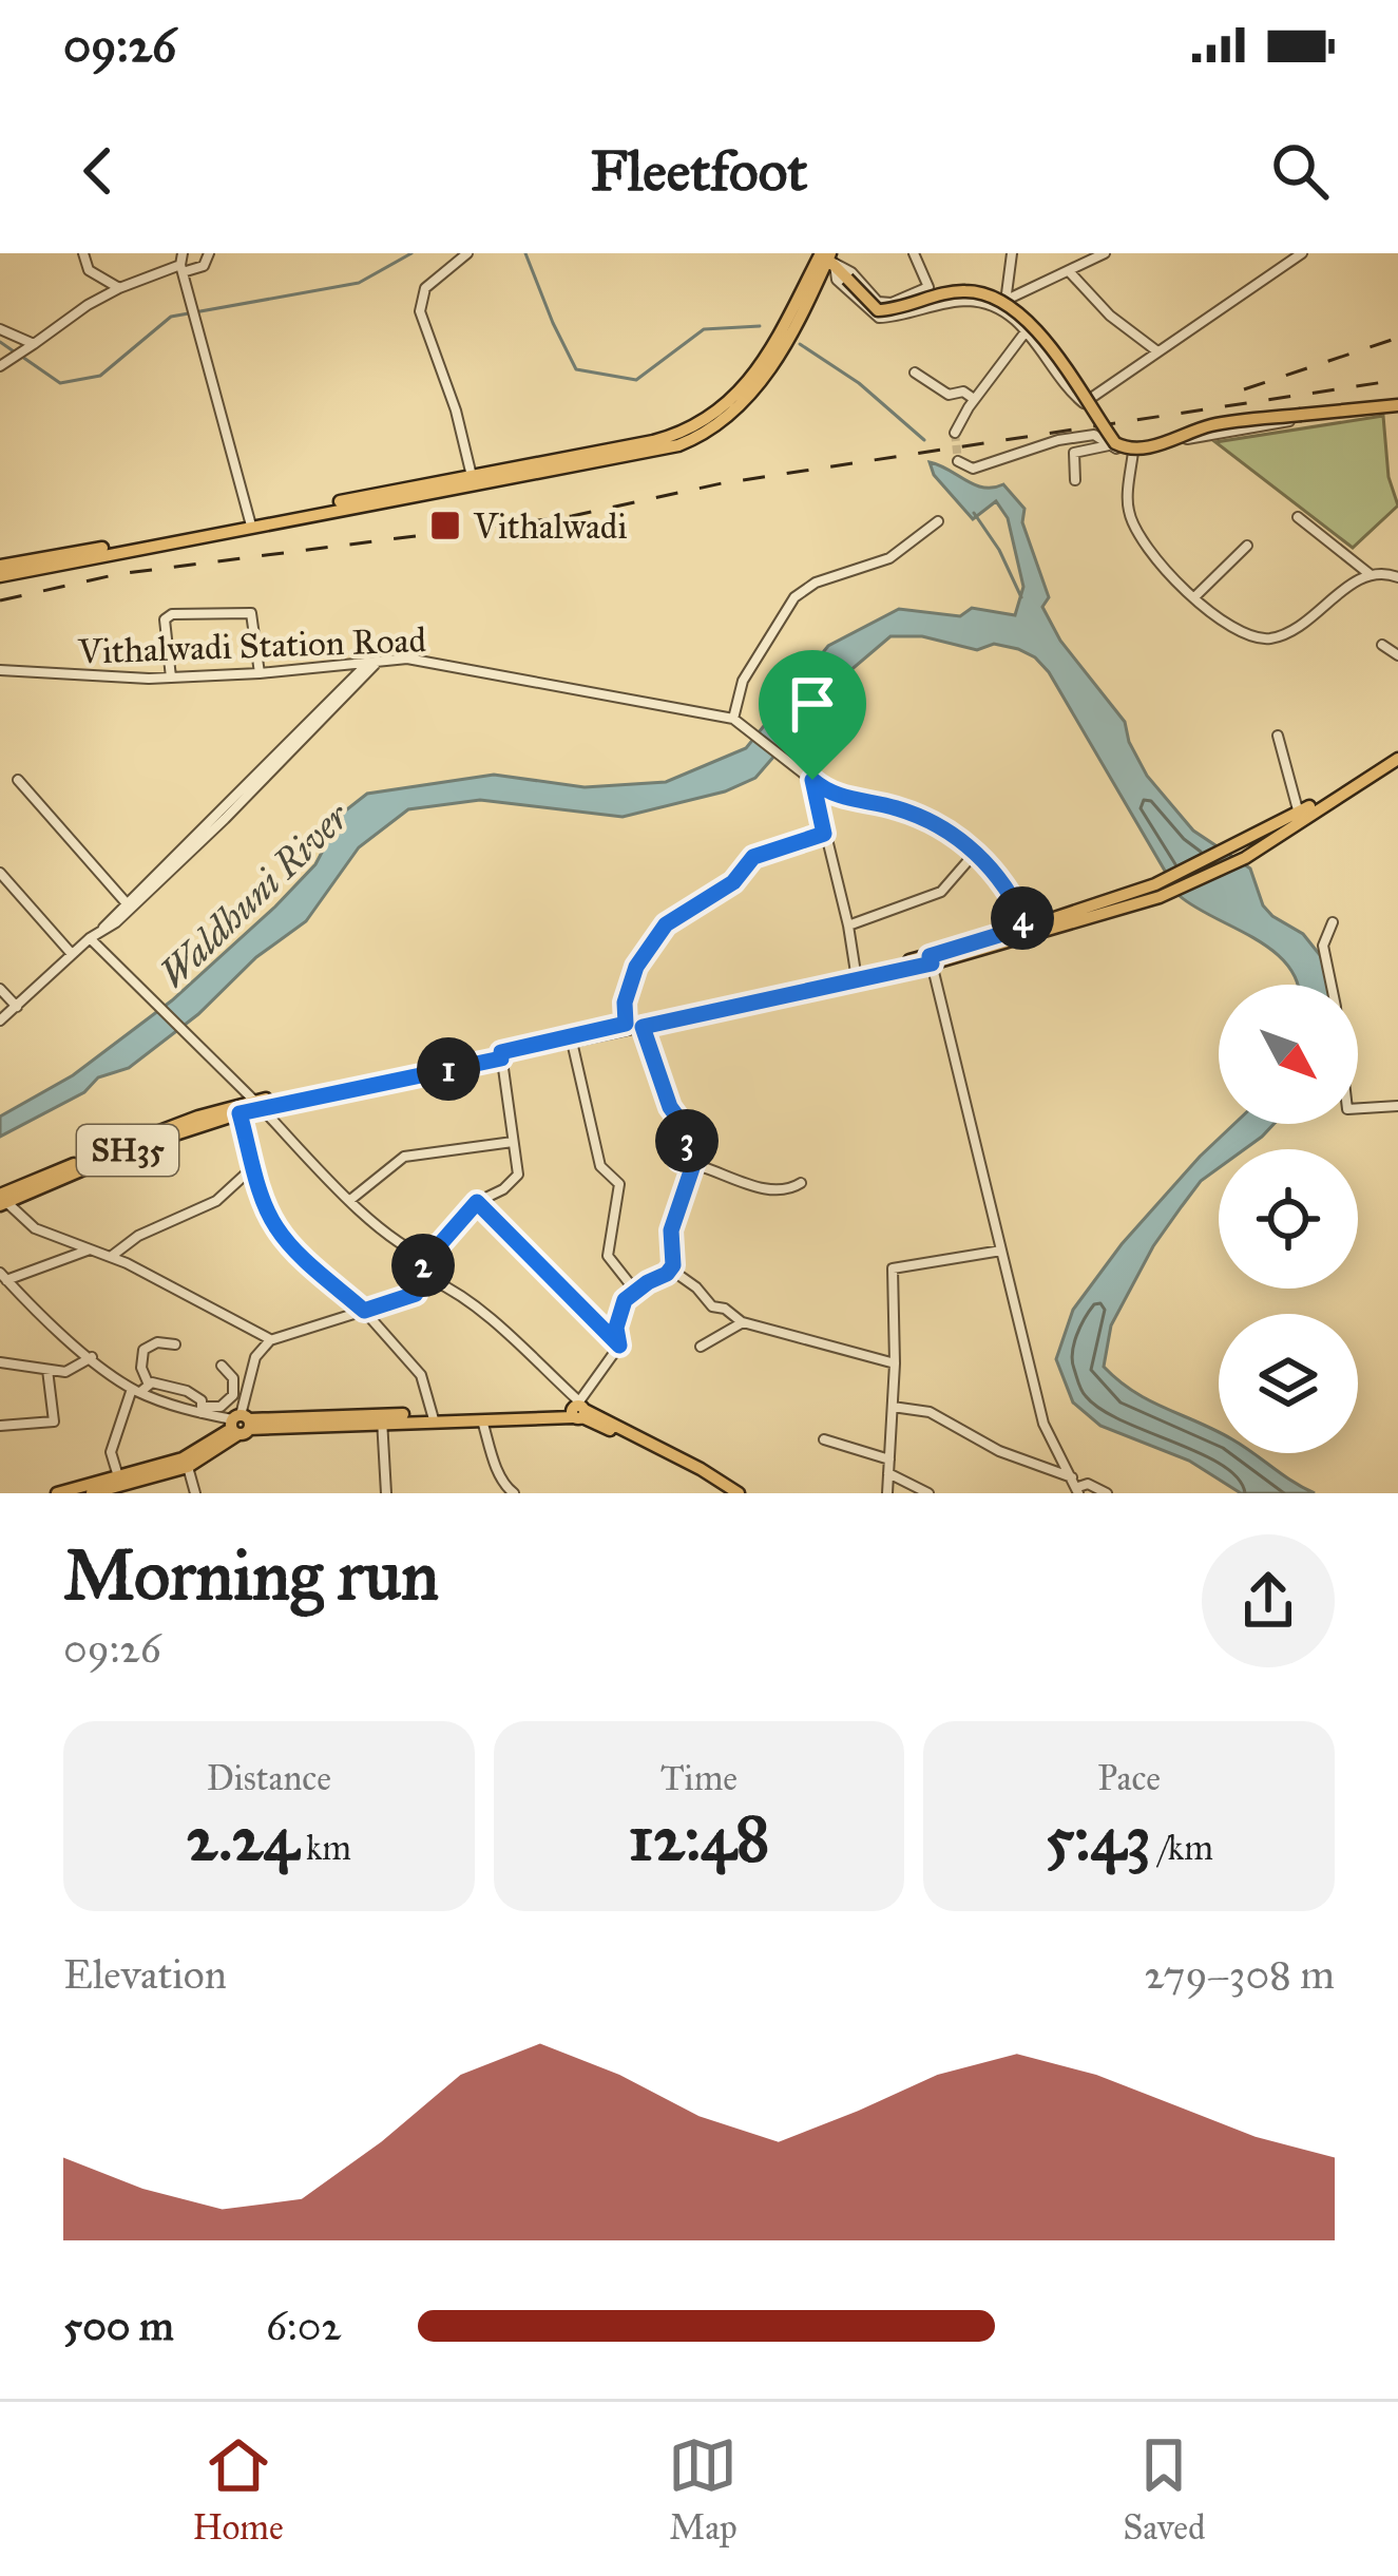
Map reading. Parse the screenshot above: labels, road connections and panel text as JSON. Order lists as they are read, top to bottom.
{
  "streets": {
    "main road": ["SH35"],
    "street": ["Vithalwadi Station Road"]
  },
  "water": ["Waldhuni River"],
  "places": {
    "transit": ["Vithalwadi"]
  },
  "north": "bottom right",
  "page": {
    "status": "09:26",
    "header": "Fleetfoot",
    "pins": [
      "4",
      "1",
      "3",
      "2"
    ],
    "heading": ["Morning run", "09:26"],
    "stats": [
      ["Distance", "2.24 km"],
      ["Time", "12:48"],
      ["Pace", "5:43 /km"]
    ],
    "chart": ["Elevation", "279–308 m"],
    "list": [
      {
        "name": "500 m",
        "note": "6:02"
      }
    ],
    "tabs": ["Home", "Map", "Saved"]
  }
}
